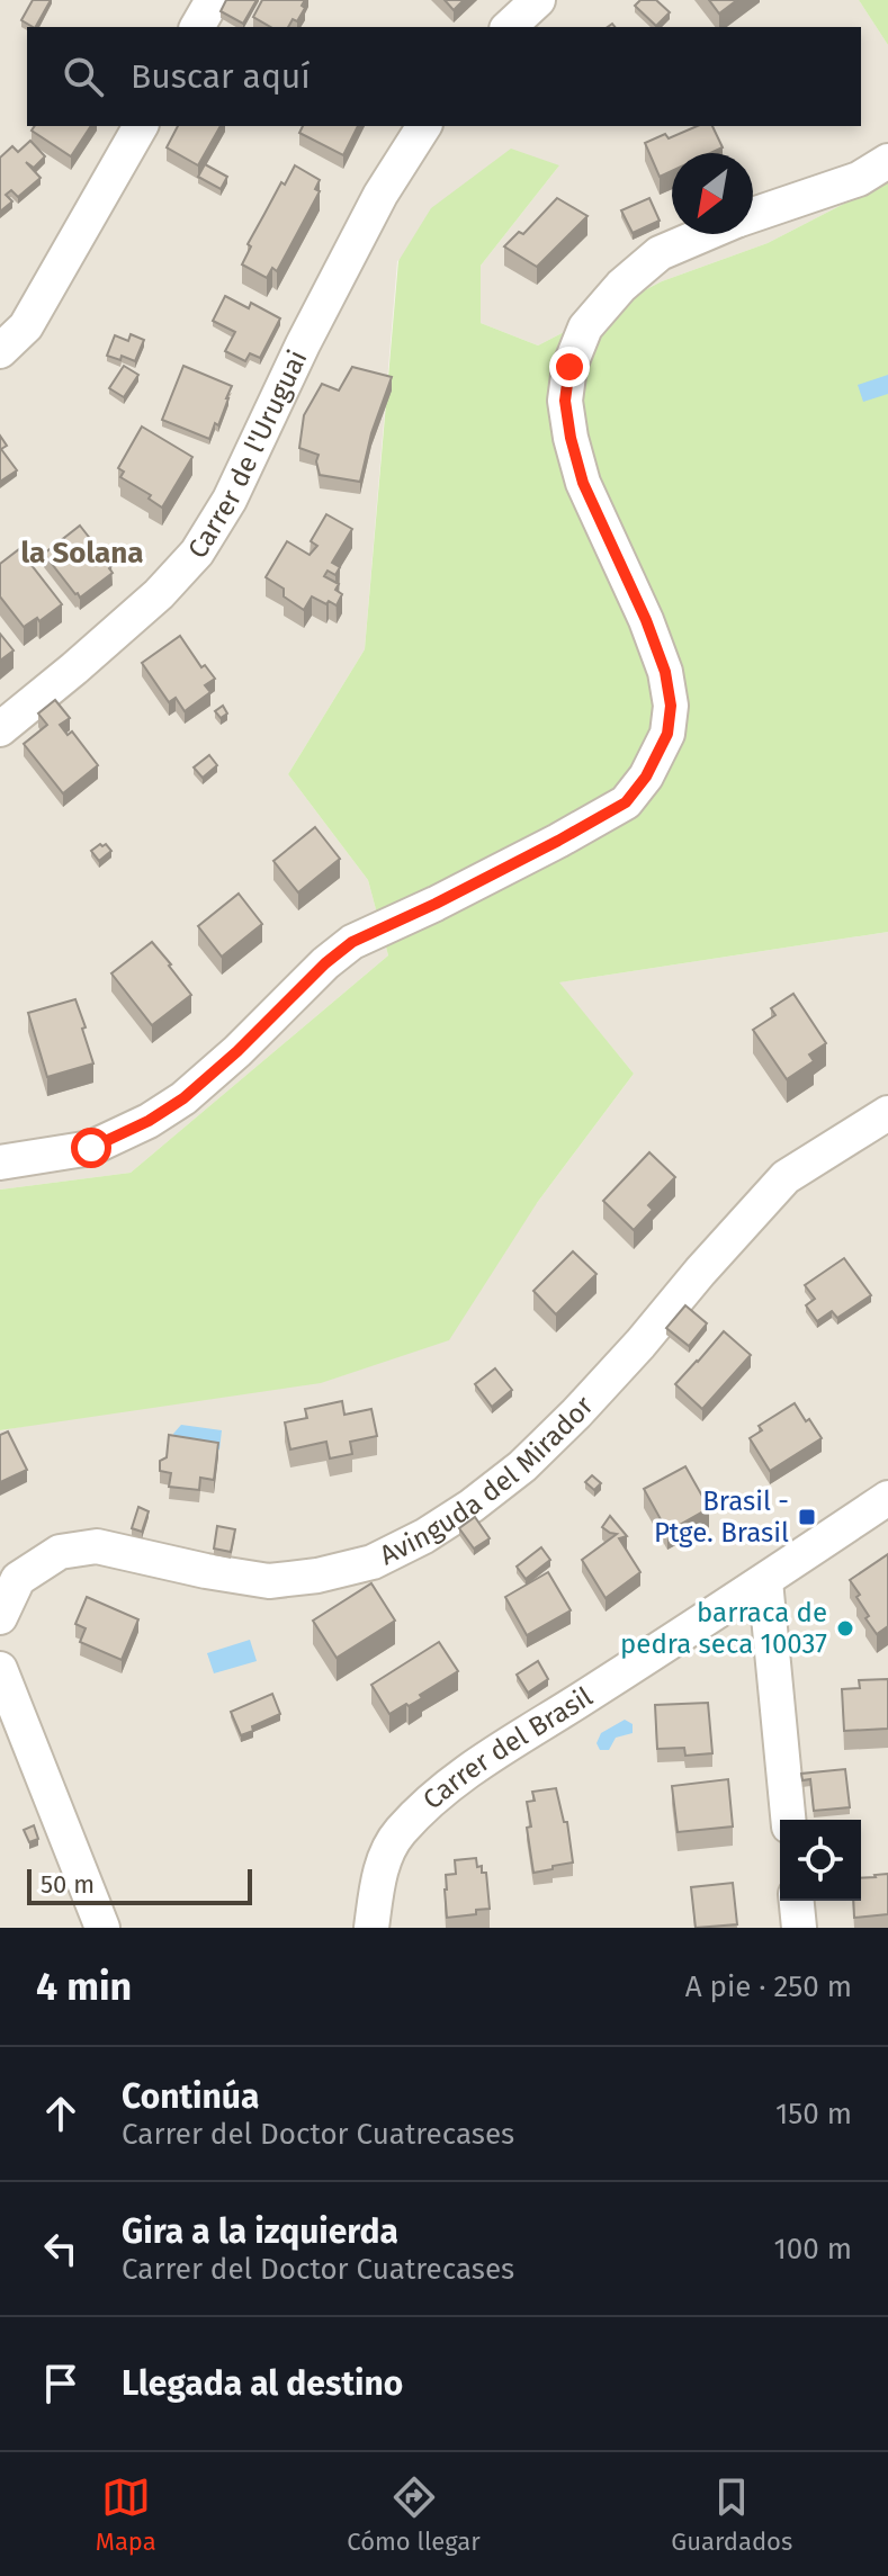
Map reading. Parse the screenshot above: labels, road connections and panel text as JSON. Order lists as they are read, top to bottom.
{
  "streets": {
    "street": ["Carrer de l'Uruguai", "Avinguda del Mirador", "Carrer del Brasil"]
  },
  "districts": ["la Solana"],
  "places": {
    "transit": ["Brasil - Ptge. Brasil"],
    "other": ["barraca de pedra seca 10037"]
  },
  "scale_bar": "50 m",
  "north": "bottom left",
  "page": {
    "search": "Buscar aquí",
    "scale": "50 m",
    "heading": ["4 min", "A pie · 250 m"],
    "list": [
      ["Continúa", "Carrer del Doctor Cuatrecases", "150 m"],
      ["Gira a la izquierda", "Carrer del Doctor Cuatrecases", "100 m"],
      "Llegada al destino"
    ],
    "nav": ["Mapa", "Cómo llegar", "Guardados"]
  }
}
